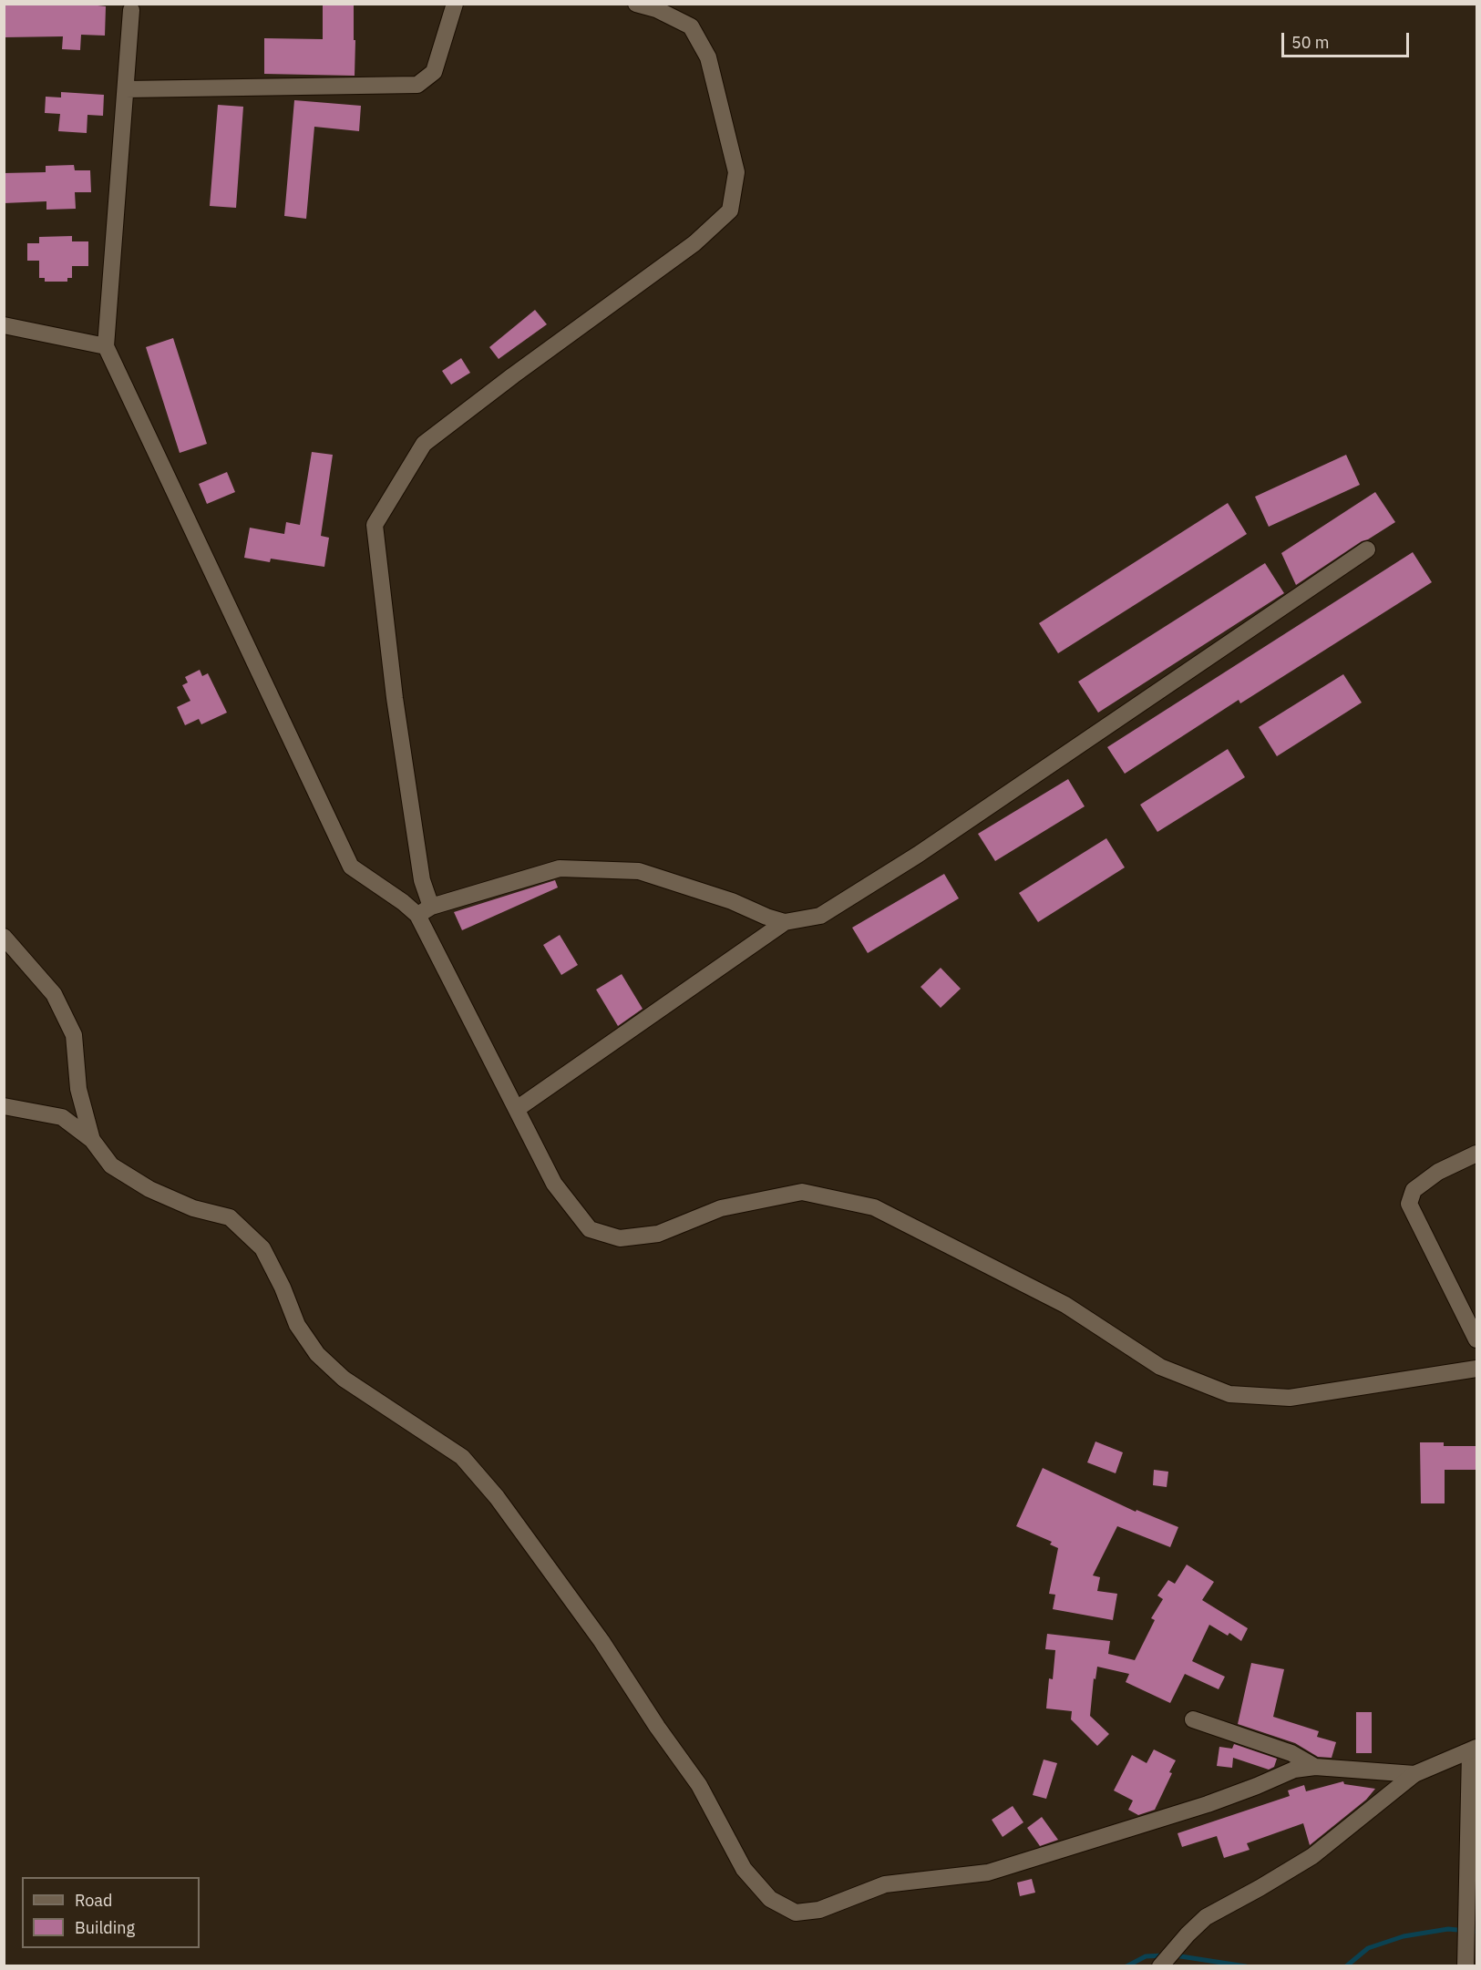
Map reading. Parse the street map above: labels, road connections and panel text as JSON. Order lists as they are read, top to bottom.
{
  "legend": ["Road", "Building"],
  "scale_bar": "50 m"
}
